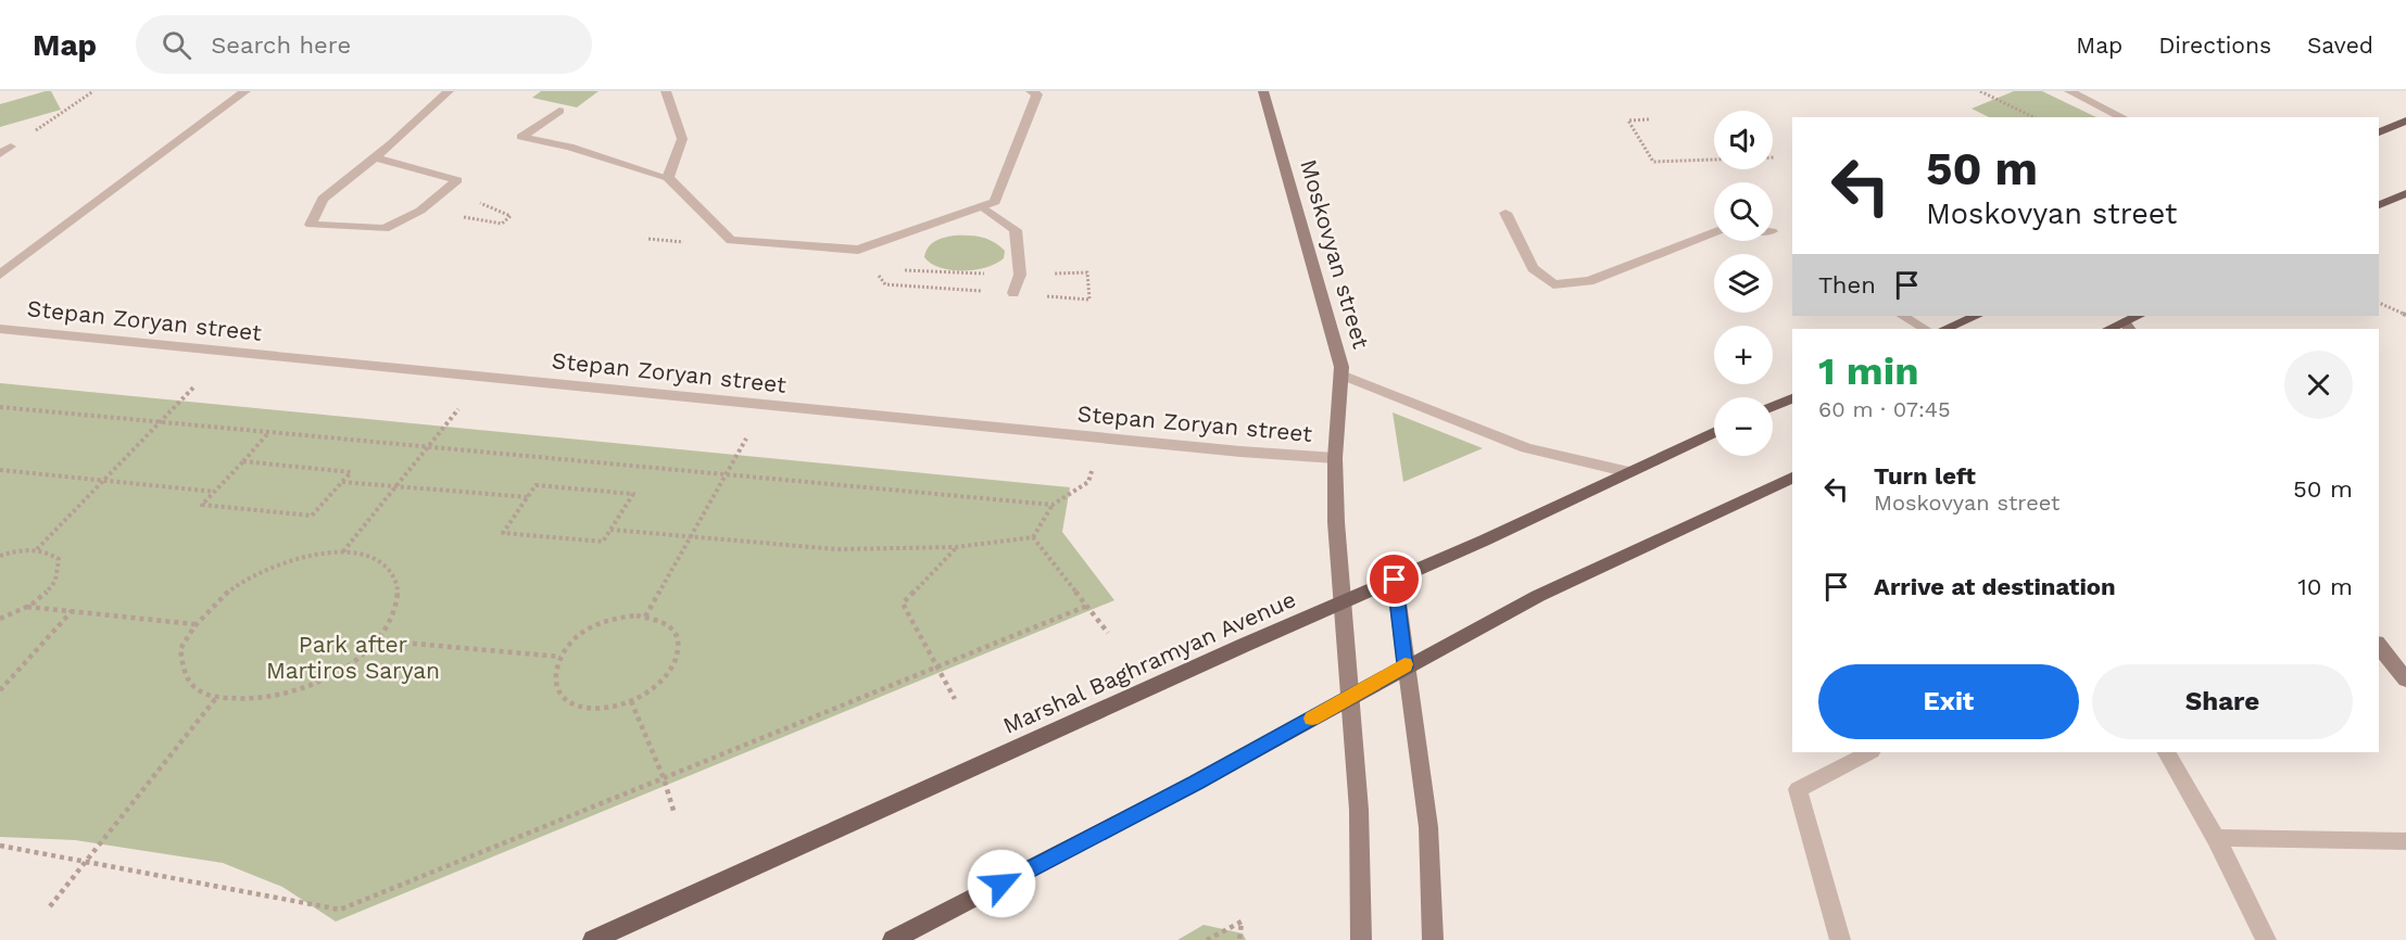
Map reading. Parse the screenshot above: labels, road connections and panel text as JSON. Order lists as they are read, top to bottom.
{
  "streets": {
    "main road": ["Moskovyan street", "Marshal Baghramyan Avenue"],
    "street": ["Stepan Zoryan street"]
  },
  "crossings": [
    ["Moskovyan street", "Stepan Zoryan street"],
    ["Moskovyan street", "Marshal Baghramyan Avenue"]
  ],
  "parks": ["Park after Martiros Saryan"],
  "page": {
    "header": "Map",
    "search": "Search here",
    "nav": ["Map", "Directions", "Saved"],
    "map_buttons": ["+", "−"],
    "turn": ["50 m", "Moskovyan street"],
    "then": "Then",
    "heading": ["1 min", "60 m · 07:45"],
    "list": [
      {
        "name": "Turn left",
        "note": "Moskovyan street",
        "value": "50 m"
      },
      {
        "name": "Arrive at destination",
        "value": "10 m"
      }
    ],
    "buttons": ["Exit", "Share"]
  }
}
